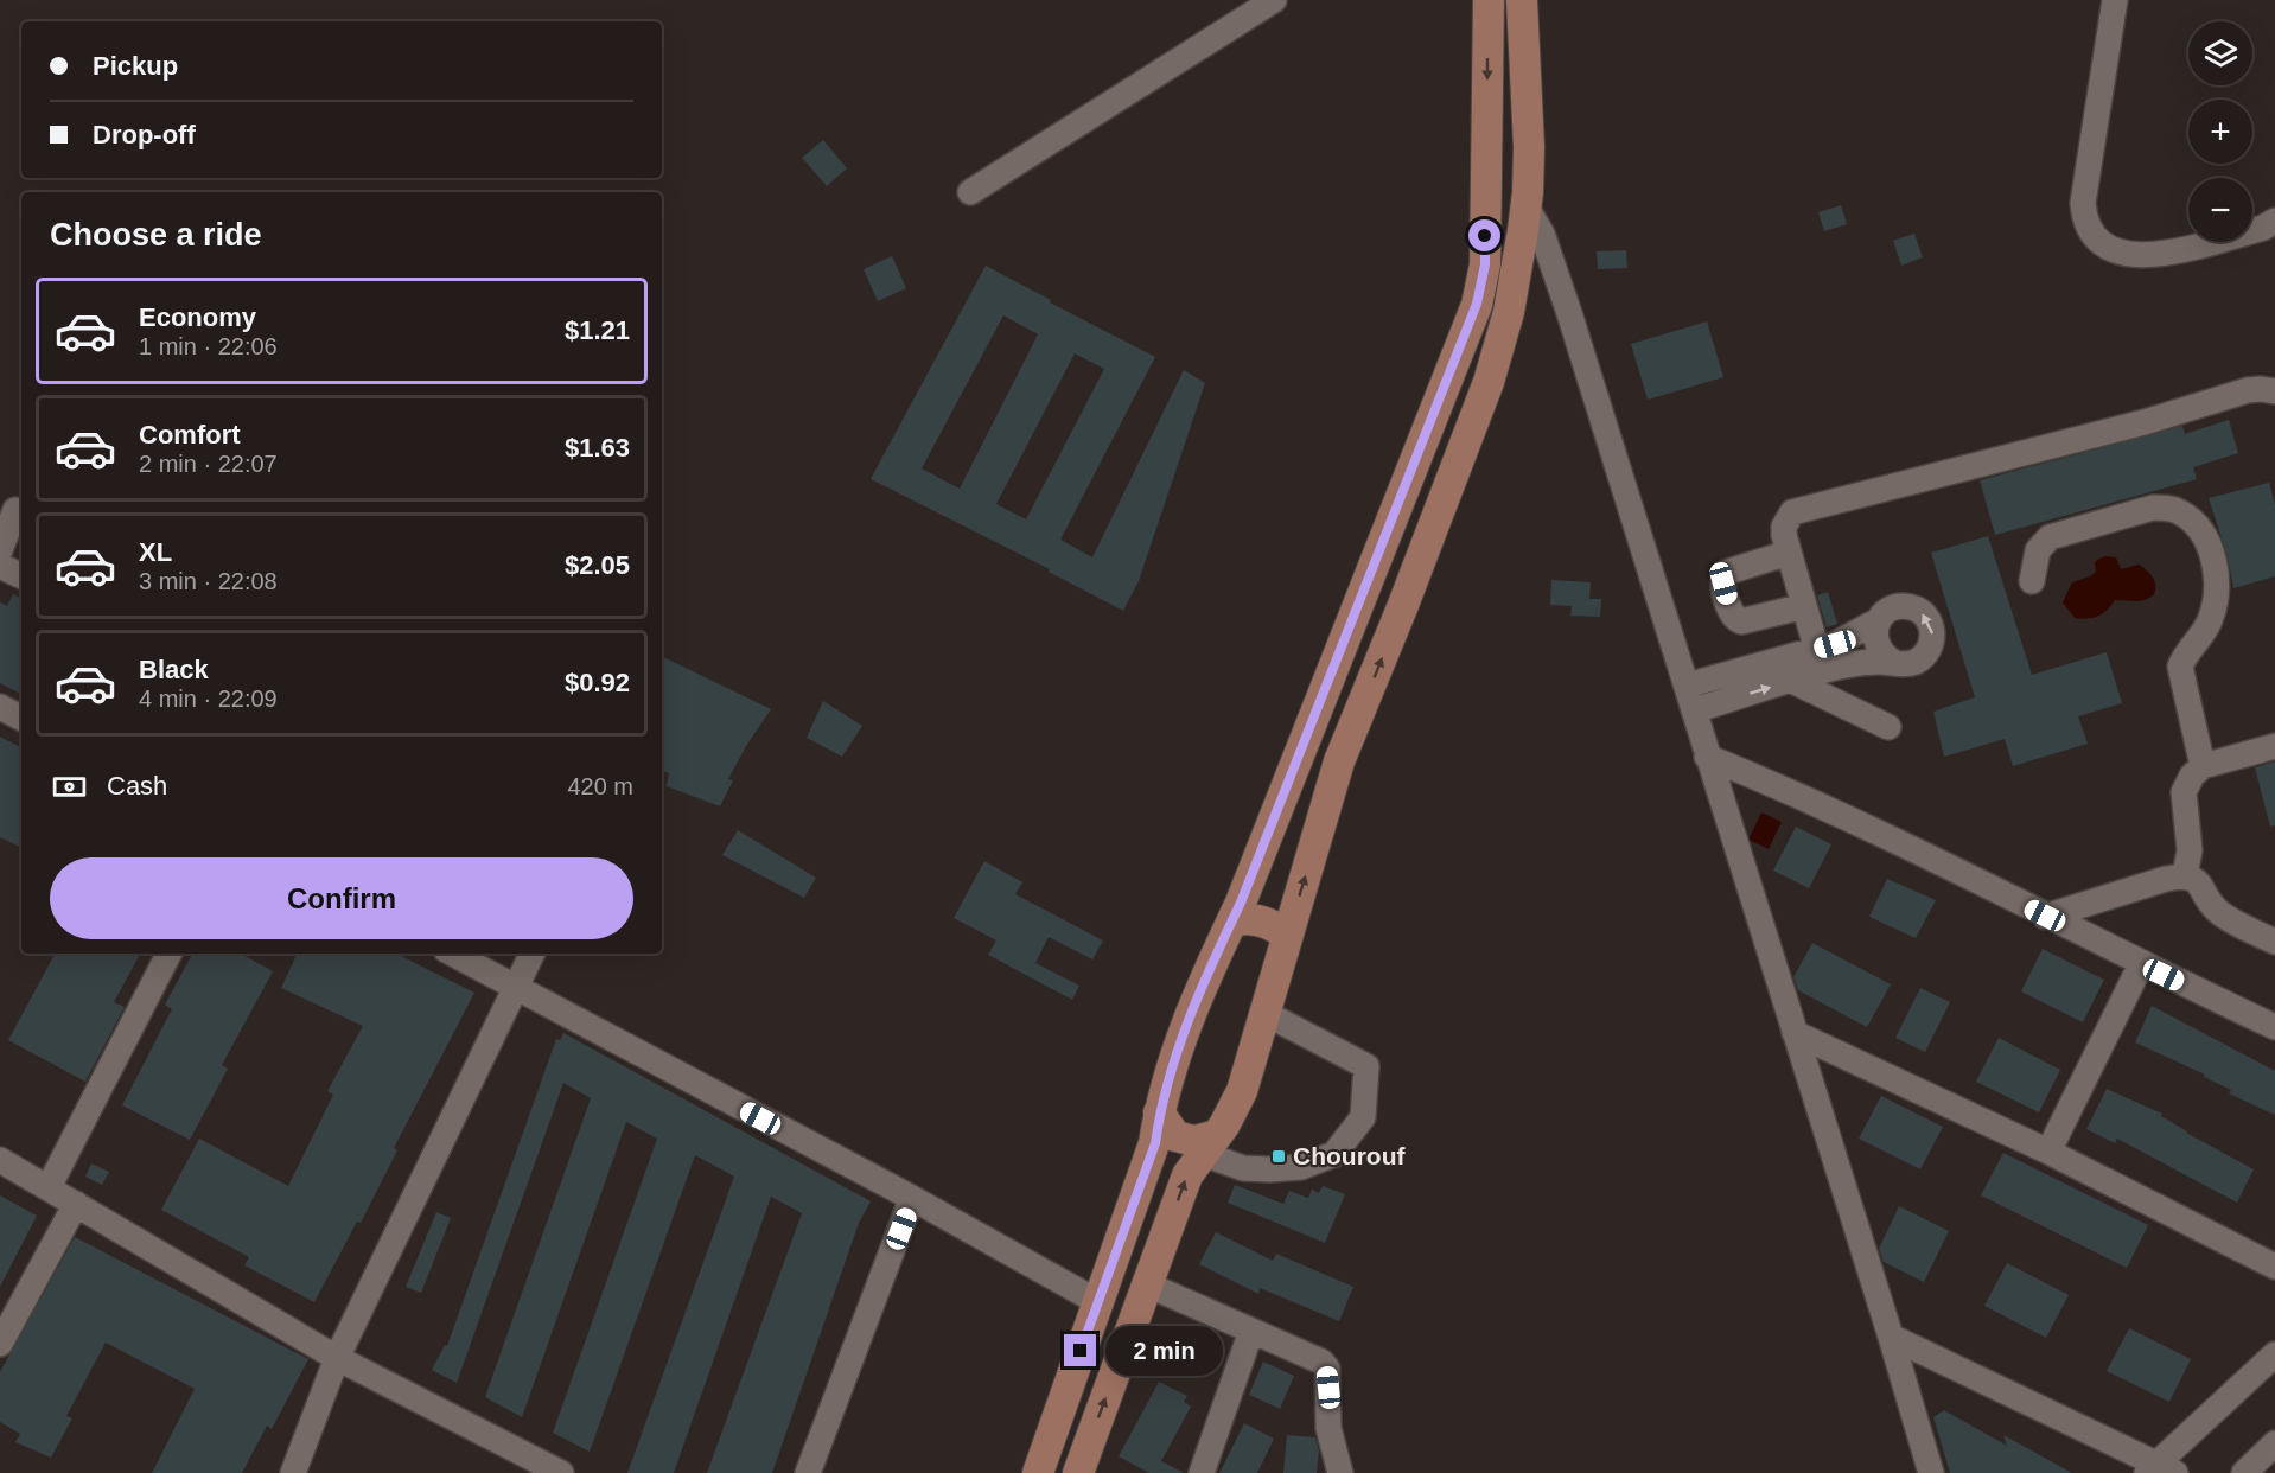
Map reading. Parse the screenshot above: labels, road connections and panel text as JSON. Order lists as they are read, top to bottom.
{
  "places": {
    "transit": ["Chourouf"]
  },
  "page": {
    "map_buttons": ["+", "−"],
    "banner": ["Pickup", "Drop-off"],
    "heading": "Choose a ride",
    "list": [
      {
        "name": "Economy",
        "note": "1 min · 22:06",
        "value": "$1.21"
      },
      {
        "name": "Comfort",
        "note": "2 min · 22:07",
        "value": "$1.63"
      },
      {
        "name": "XL",
        "note": "3 min · 22:08",
        "value": "$2.05"
      },
      {
        "name": "Black",
        "note": "4 min · 22:09",
        "value": "$0.92"
      }
    ],
    "pay": ["Cash", "420 m"],
    "buttons": "Confirm",
    "bubble": "2 min"
  }
}
